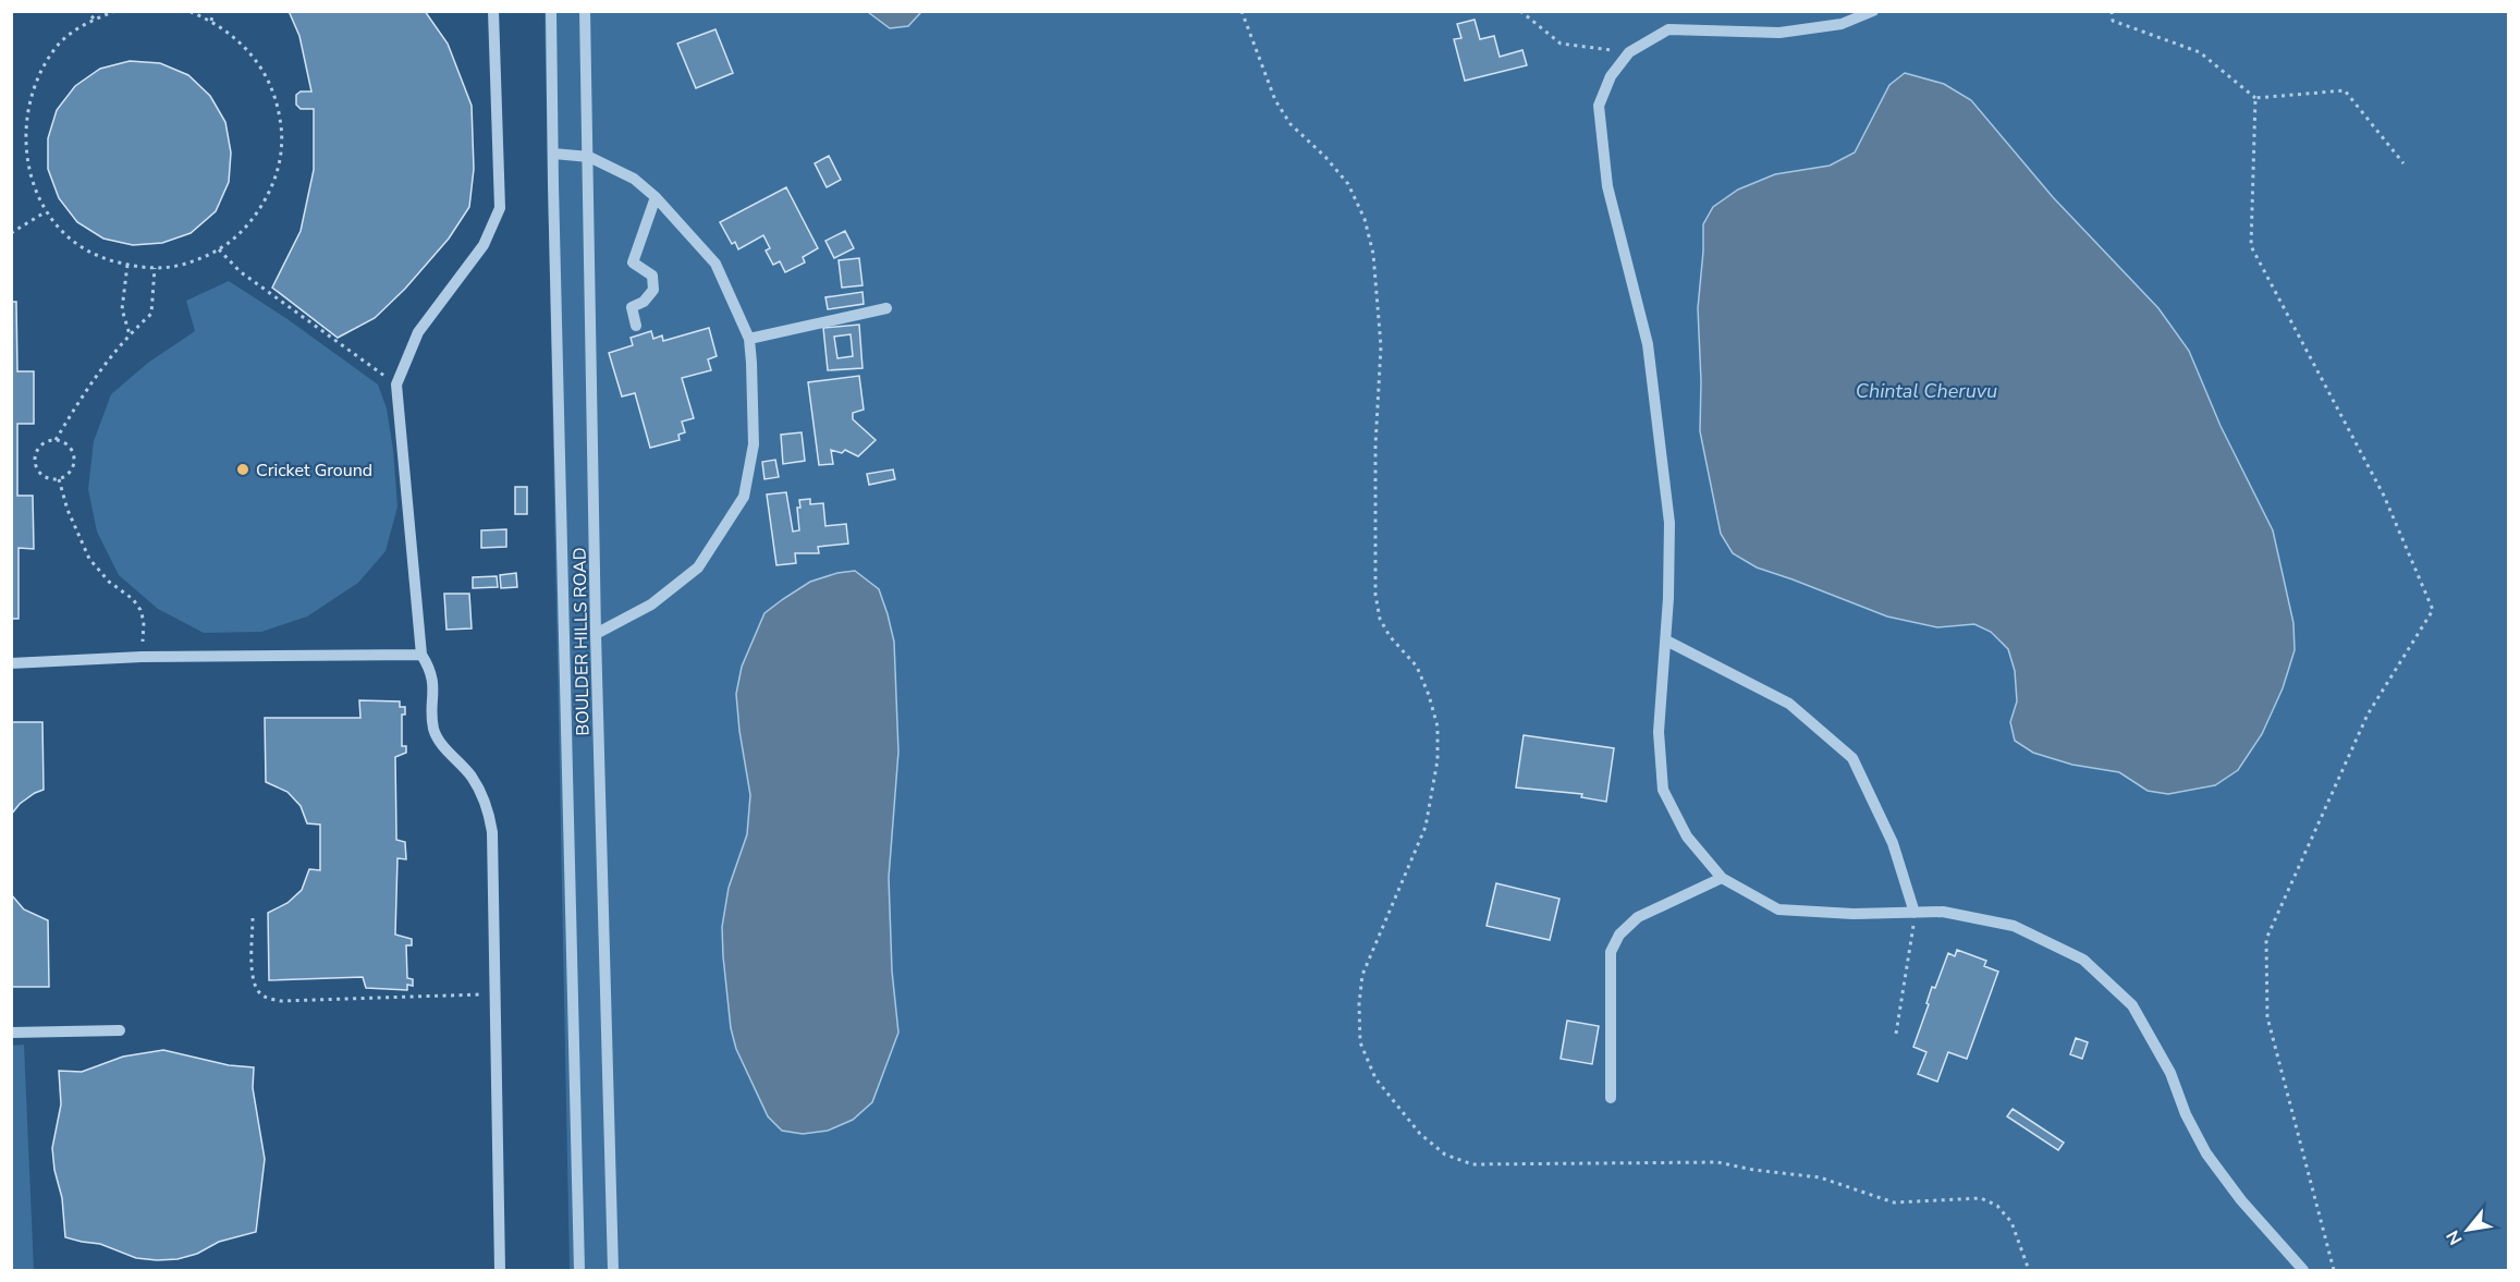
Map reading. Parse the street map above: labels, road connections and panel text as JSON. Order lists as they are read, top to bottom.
{
  "streets": {
    "lane": ["BOULDER HILLS ROAD"]
  },
  "water": ["Chintal Cheruvu"],
  "places": ["Cricket Ground"],
  "north": "bottom left"
}
